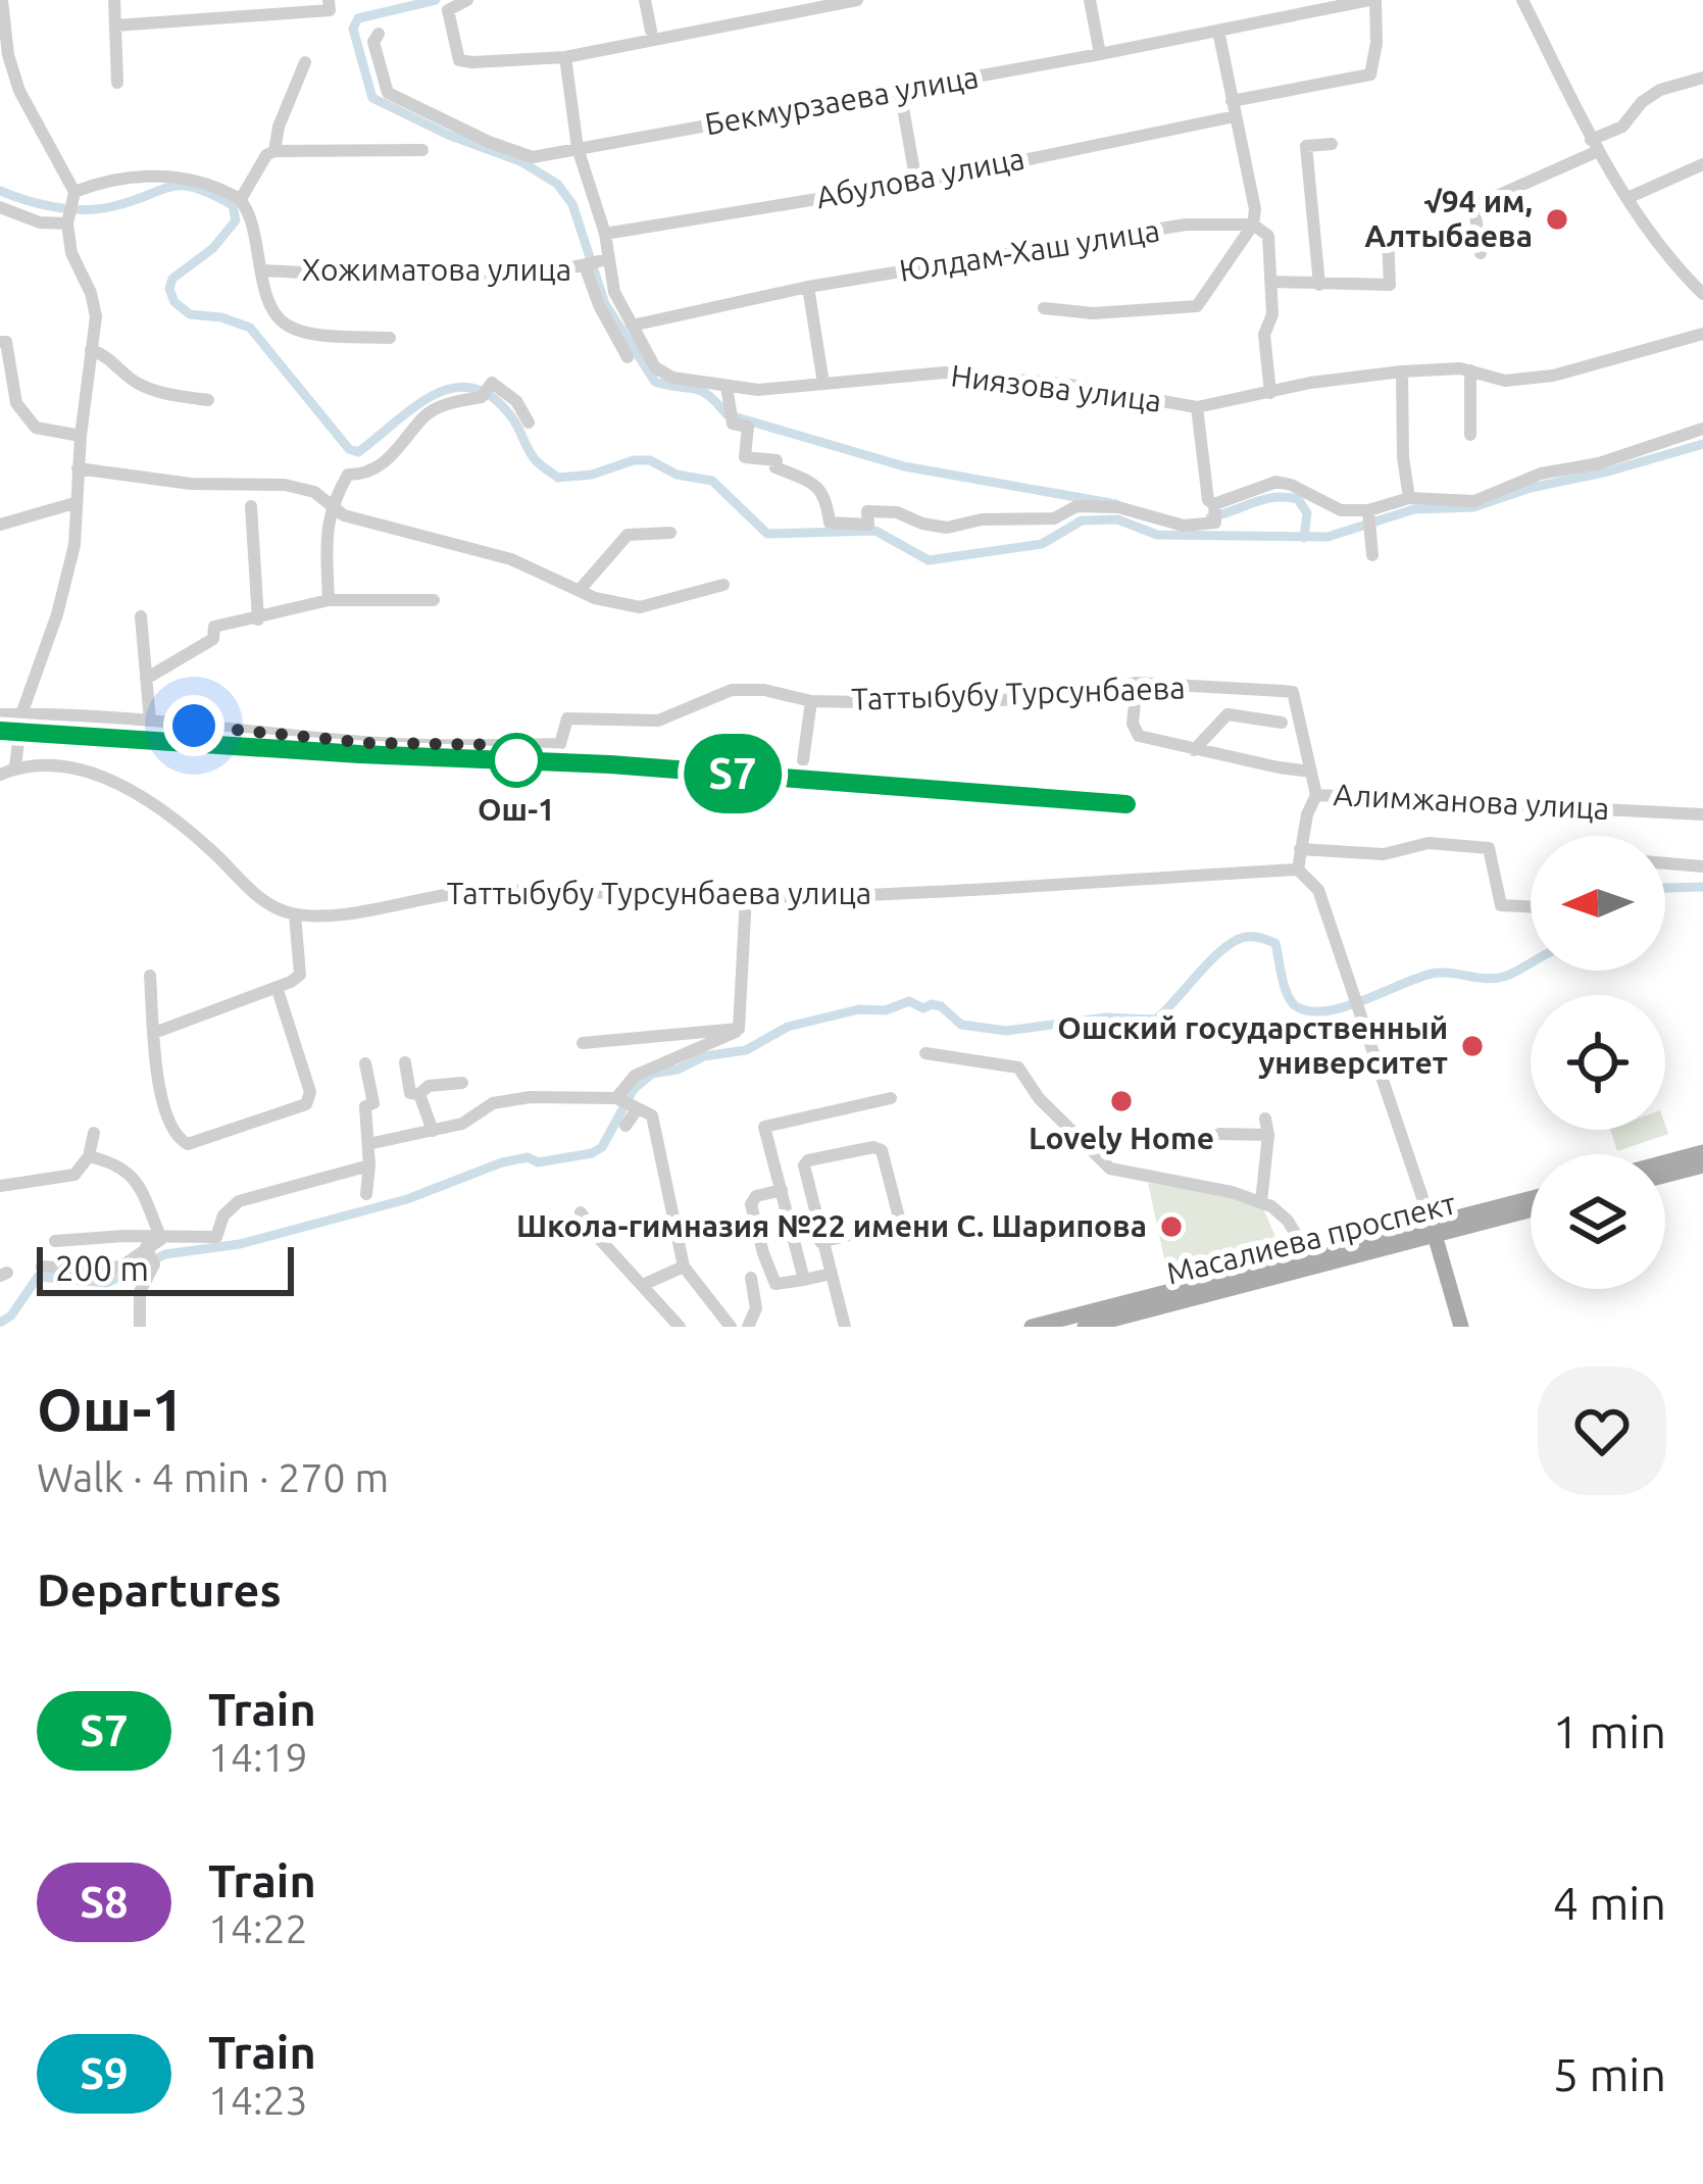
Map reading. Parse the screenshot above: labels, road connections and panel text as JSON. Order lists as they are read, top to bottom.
{
  "streets": {
    "main road": ["Масалиева проспект"],
    "street": [
      "Бекмурзаева улица",
      "Абулова улица",
      "Юлдам-Хаш улица",
      "Хожиматова улица",
      "Ниязова улица",
      "Таттыбубу Турсунбаева",
      "Алимжанова улица",
      "Таттыбубу Турсунбаева улица"
    ]
  },
  "crossings": [
    ["Бекмурзаева улица", "Абулова улица"],
    ["Бекмурзаева улица", "Ниязова улица"],
    ["Абулова улица", "Ниязова улица"],
    ["Юлдам-Хаш улица", "Ниязова улица"],
    ["Хожиматова улица", "Ниязова улица"],
    ["Таттыбубу Турсунбаева", "Алимжанова улица"],
    ["Алимжанова улица", "Таттыбубу Турсунбаева улица"]
  ],
  "places": [
    "√94 им, Алтыбаева",
    "Ош-1",
    "Ошский государственный университет",
    "Lovely Home",
    "Школа-гимназия №22 имени С. Шарипова"
  ],
  "scale_bar": "200 m",
  "north": "left",
  "page": {
    "on_map": "S7",
    "scale": "200 m",
    "heading": [
      ["Ош-1", "Walk · 4 min · 270 m"],
      "Departures"
    ],
    "list": [
      {
        "mark": "S7",
        "name": "Train",
        "note": "14:19",
        "value": "1 min"
      },
      {
        "mark": "S8",
        "name": "Train",
        "note": "14:22",
        "value": "4 min"
      },
      {
        "mark": "S9",
        "name": "Train",
        "note": "14:23",
        "value": "5 min"
      }
    ]
  }
}
